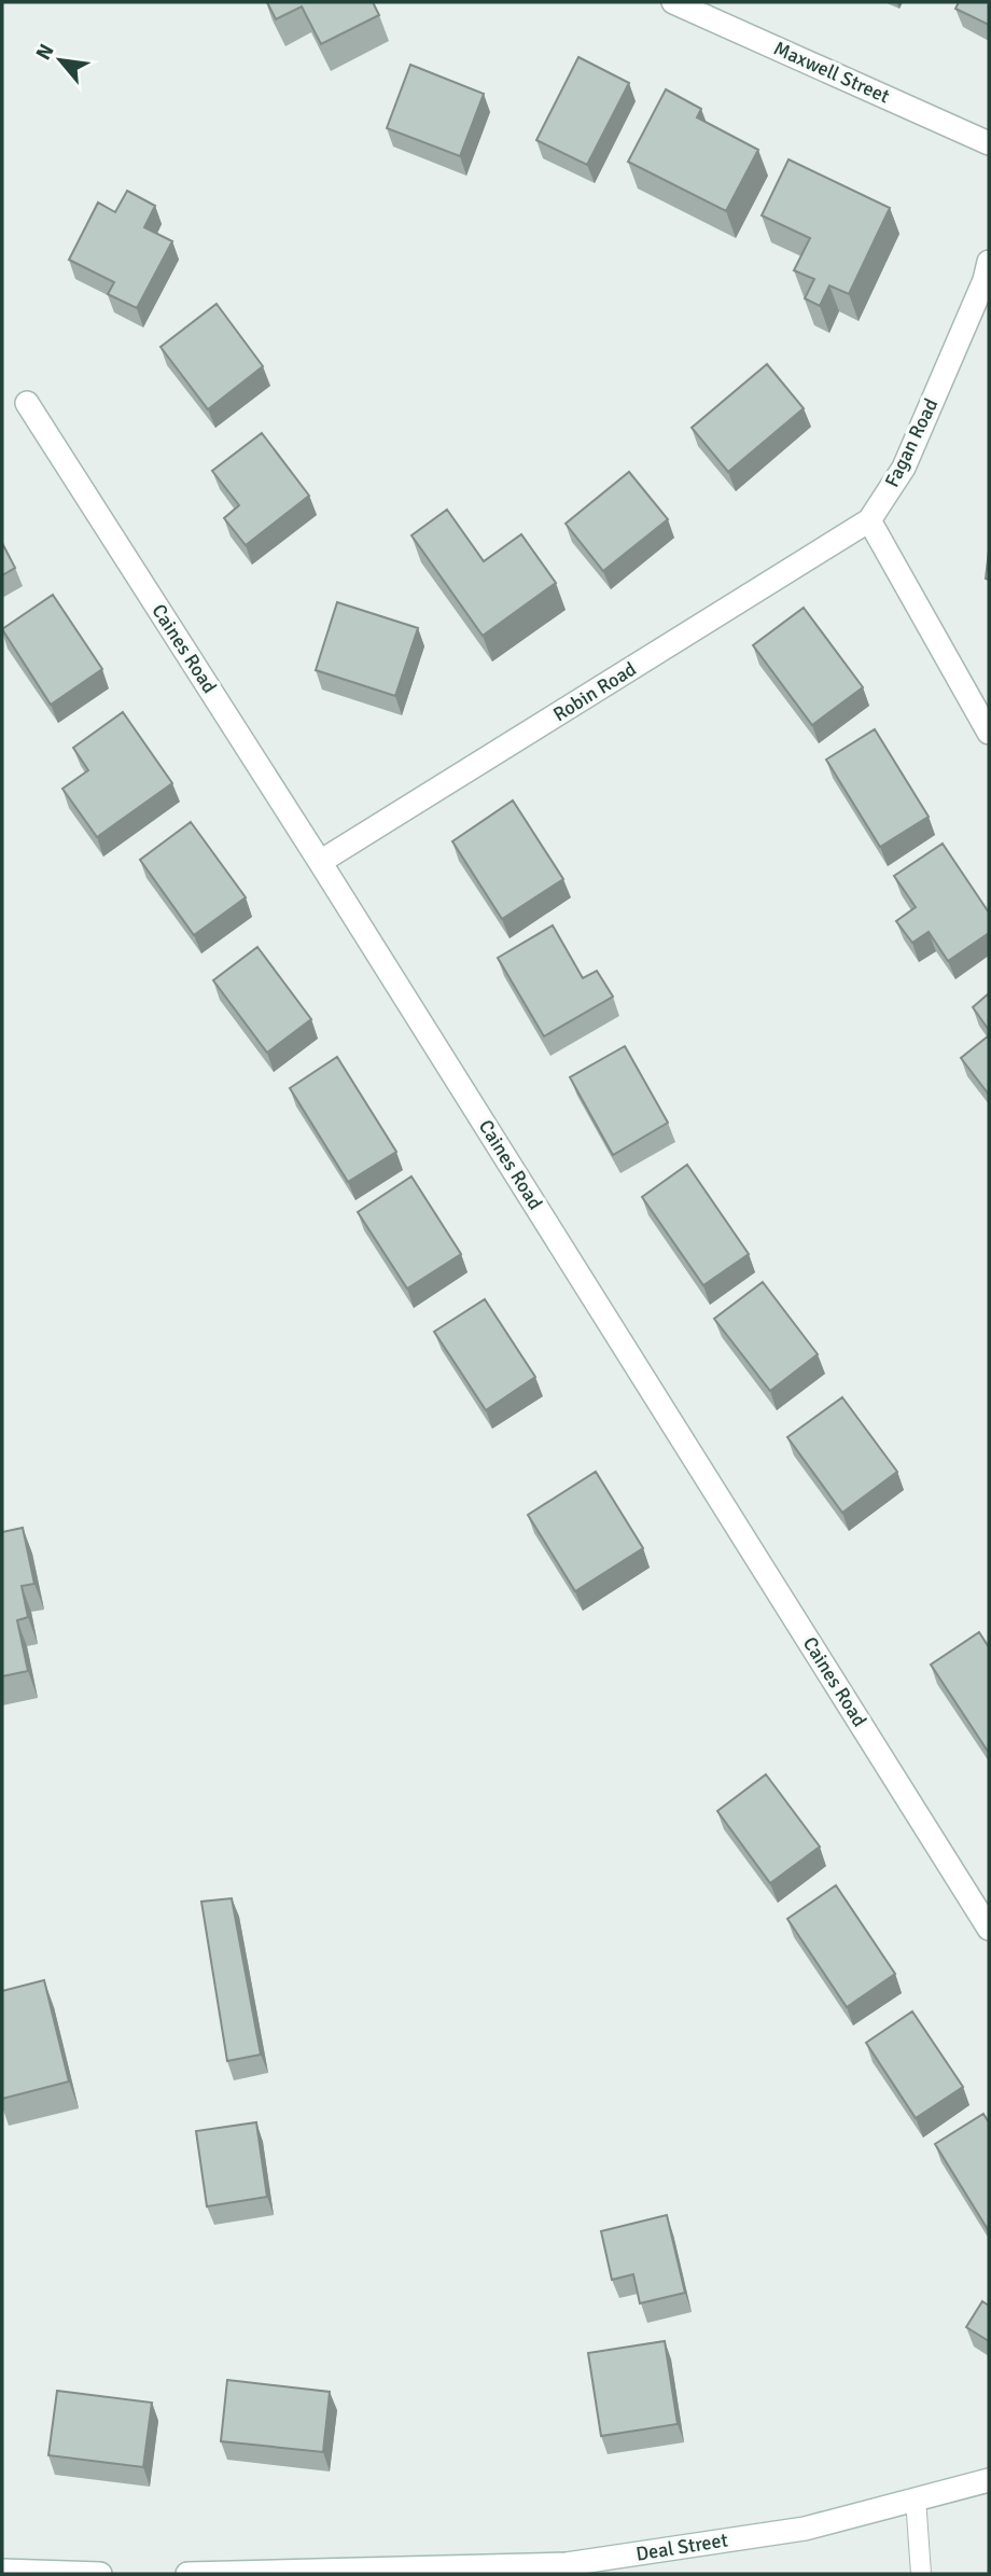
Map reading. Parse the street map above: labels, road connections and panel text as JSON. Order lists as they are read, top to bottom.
{
  "streets": {
    "street": [
      "Maxwell Street",
      "Fagan Road",
      "Caines Road",
      "Robin Road",
      "Deal Street"
    ]
  },
  "crossings": [
    ["Fagan Road", "Robin Road"],
    ["Caines Road", "Robin Road"]
  ],
  "north": "top left"
}
